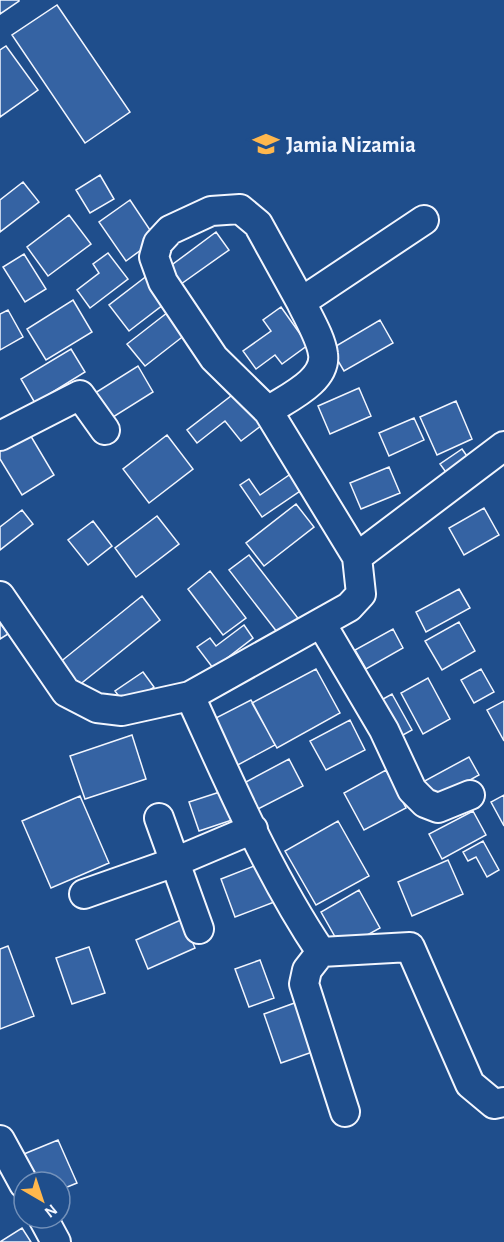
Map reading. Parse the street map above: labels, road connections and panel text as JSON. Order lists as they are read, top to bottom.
{
  "places": {
    "school or university": ["Jamia Nizamia"]
  },
  "north": "bottom right"
}
